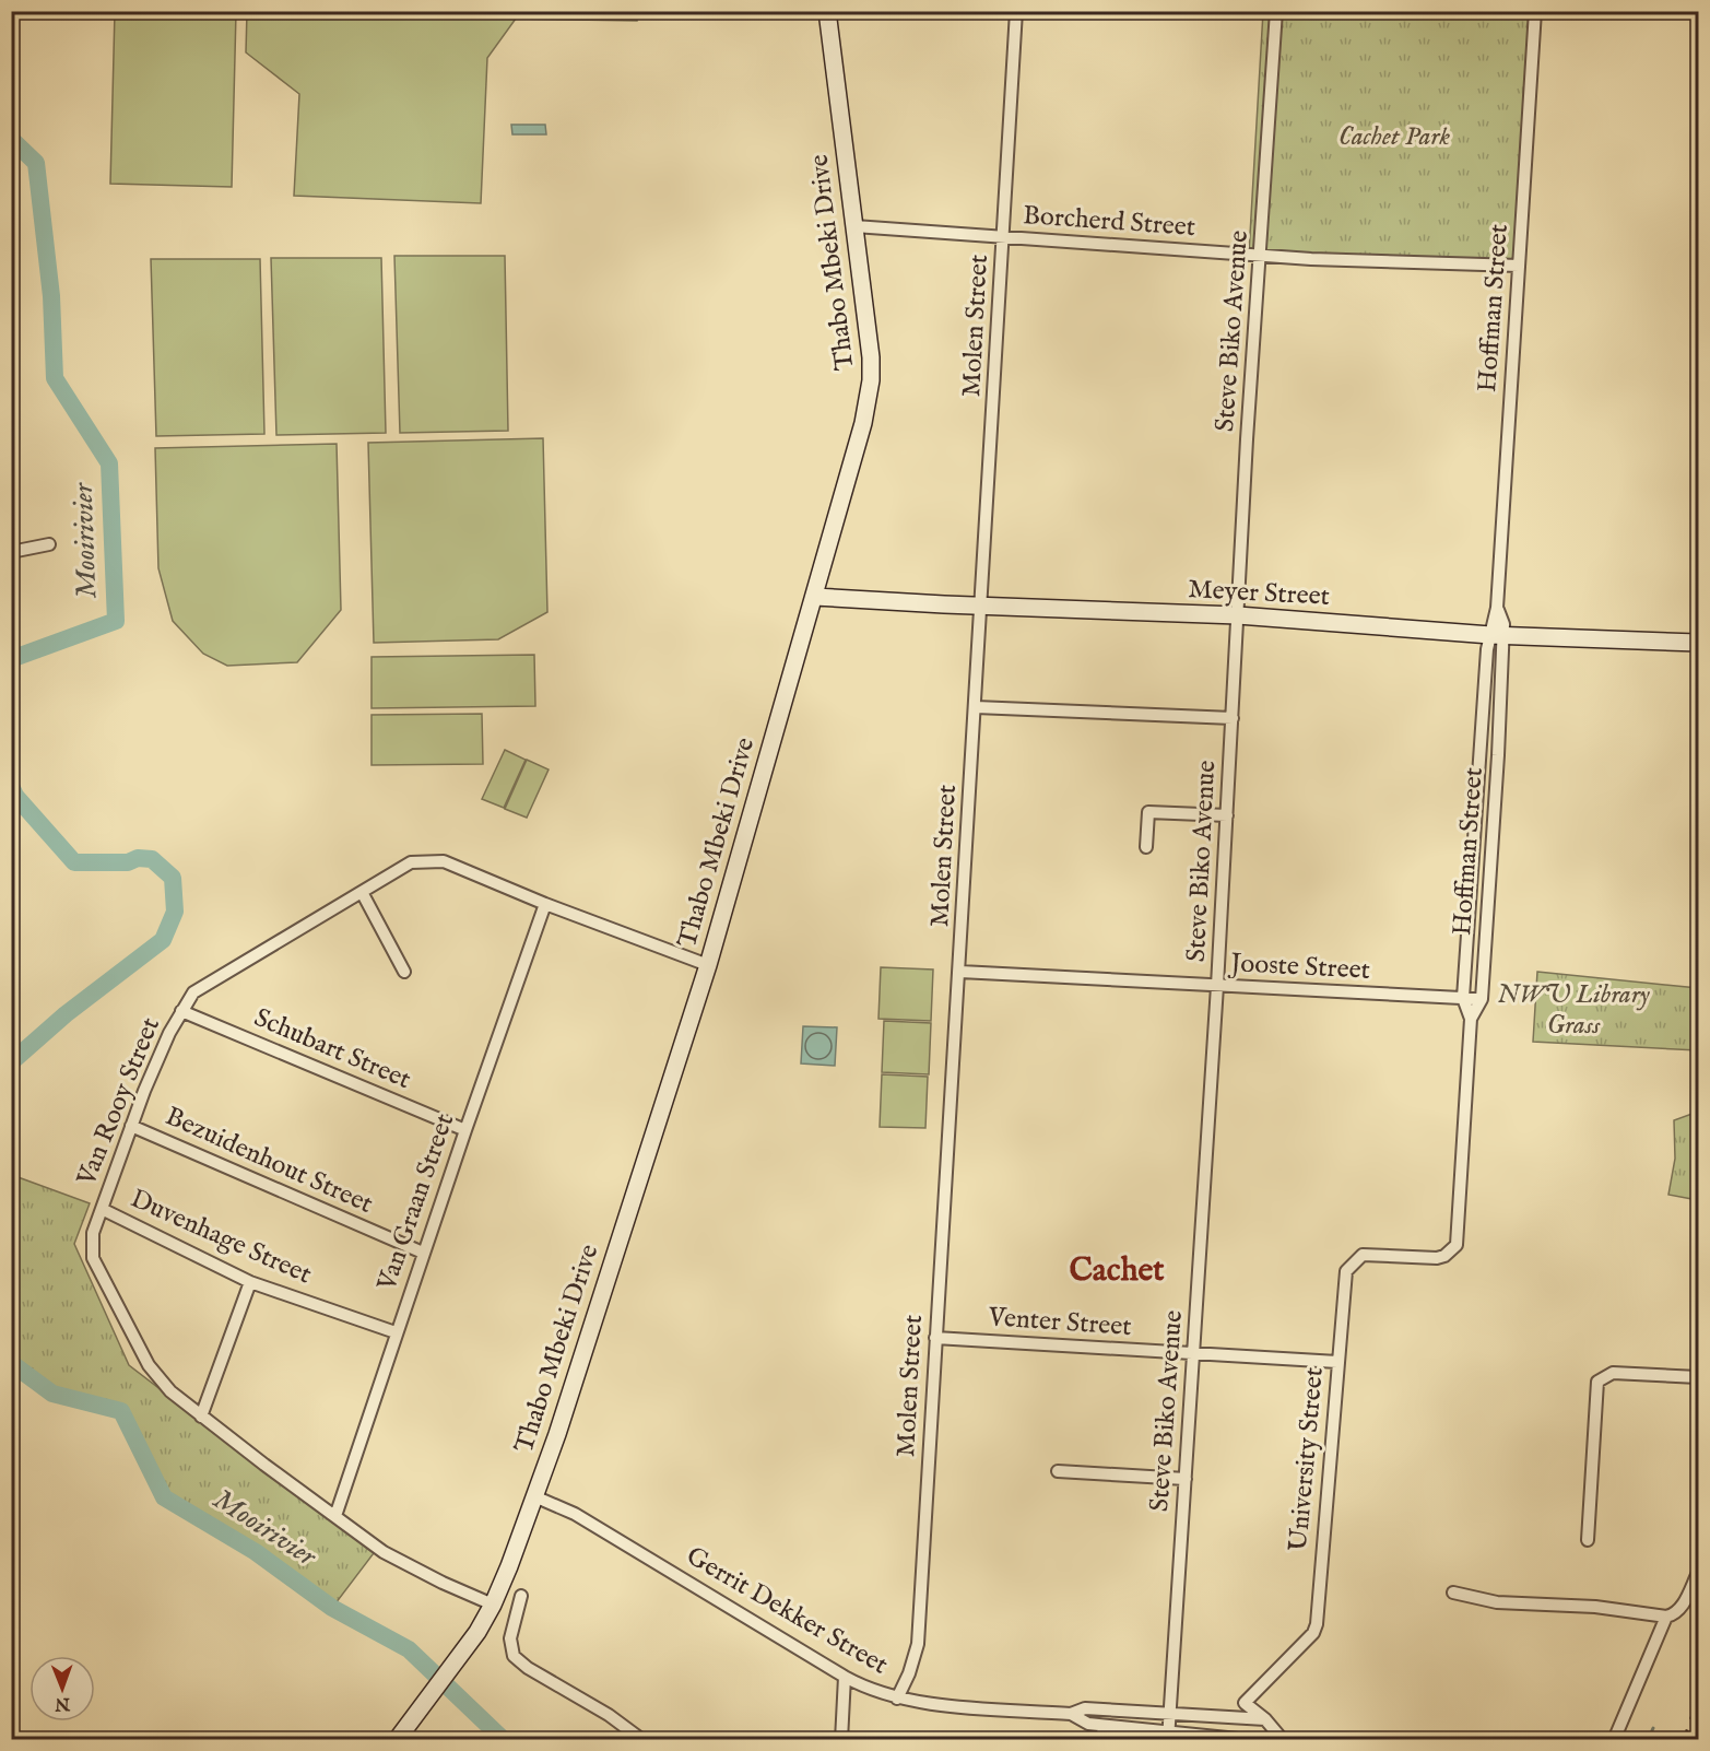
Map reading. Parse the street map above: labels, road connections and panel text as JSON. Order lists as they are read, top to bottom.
{
  "streets": {
    "main road": ["Thabo Mbeki Drive", "Meyer Street"],
    "street": [
      "Borcherd Street",
      "Hoffman Street",
      "Molen Street",
      "Steve Biko Avenue",
      "Jooste Street",
      "Schubart Street",
      "Van Rooy Street",
      "Bezuidenhout Street",
      "Van Graan Street",
      "Duvenhage Street",
      "Venter Street",
      "University Street",
      "Gerrit Dekker Street"
    ]
  },
  "crossings": [
    ["Borcherd Street", "Thabo Mbeki Drive"],
    ["Borcherd Street", "Hoffman Street"],
    ["Borcherd Street", "Molen Street"],
    ["Borcherd Street", "Steve Biko Avenue"],
    ["Thabo Mbeki Drive", "Meyer Street"],
    ["Thabo Mbeki Drive", "Van Rooy Street"],
    ["Thabo Mbeki Drive", "Gerrit Dekker Street"],
    ["Hoffman Street", "Meyer Street"],
    ["Hoffman Street", "Jooste Street"],
    ["Hoffman Street", "University Street"],
    ["Molen Street", "Meyer Street"],
    ["Molen Street", "Jooste Street"],
    ["Molen Street", "Venter Street"],
    ["Molen Street", "Gerrit Dekker Street"],
    ["Steve Biko Avenue", "Meyer Street"],
    ["Steve Biko Avenue", "Jooste Street"],
    ["Steve Biko Avenue", "Venter Street"],
    ["Steve Biko Avenue", "Gerrit Dekker Street"],
    ["Schubart Street", "Van Rooy Street"],
    ["Schubart Street", "Van Graan Street"],
    ["Van Rooy Street", "Bezuidenhout Street"],
    ["Van Rooy Street", "Van Graan Street"],
    ["Van Rooy Street", "Duvenhage Street"],
    ["Bezuidenhout Street", "Van Graan Street"],
    ["Van Graan Street", "Duvenhage Street"],
    ["Venter Street", "University Street"],
    ["University Street", "Gerrit Dekker Street"]
  ],
  "districts": ["Cachet"],
  "water": ["Mooirivier"],
  "parks": ["Cachet Park", "NWU Library Grass"],
  "north": "bottom"
}
